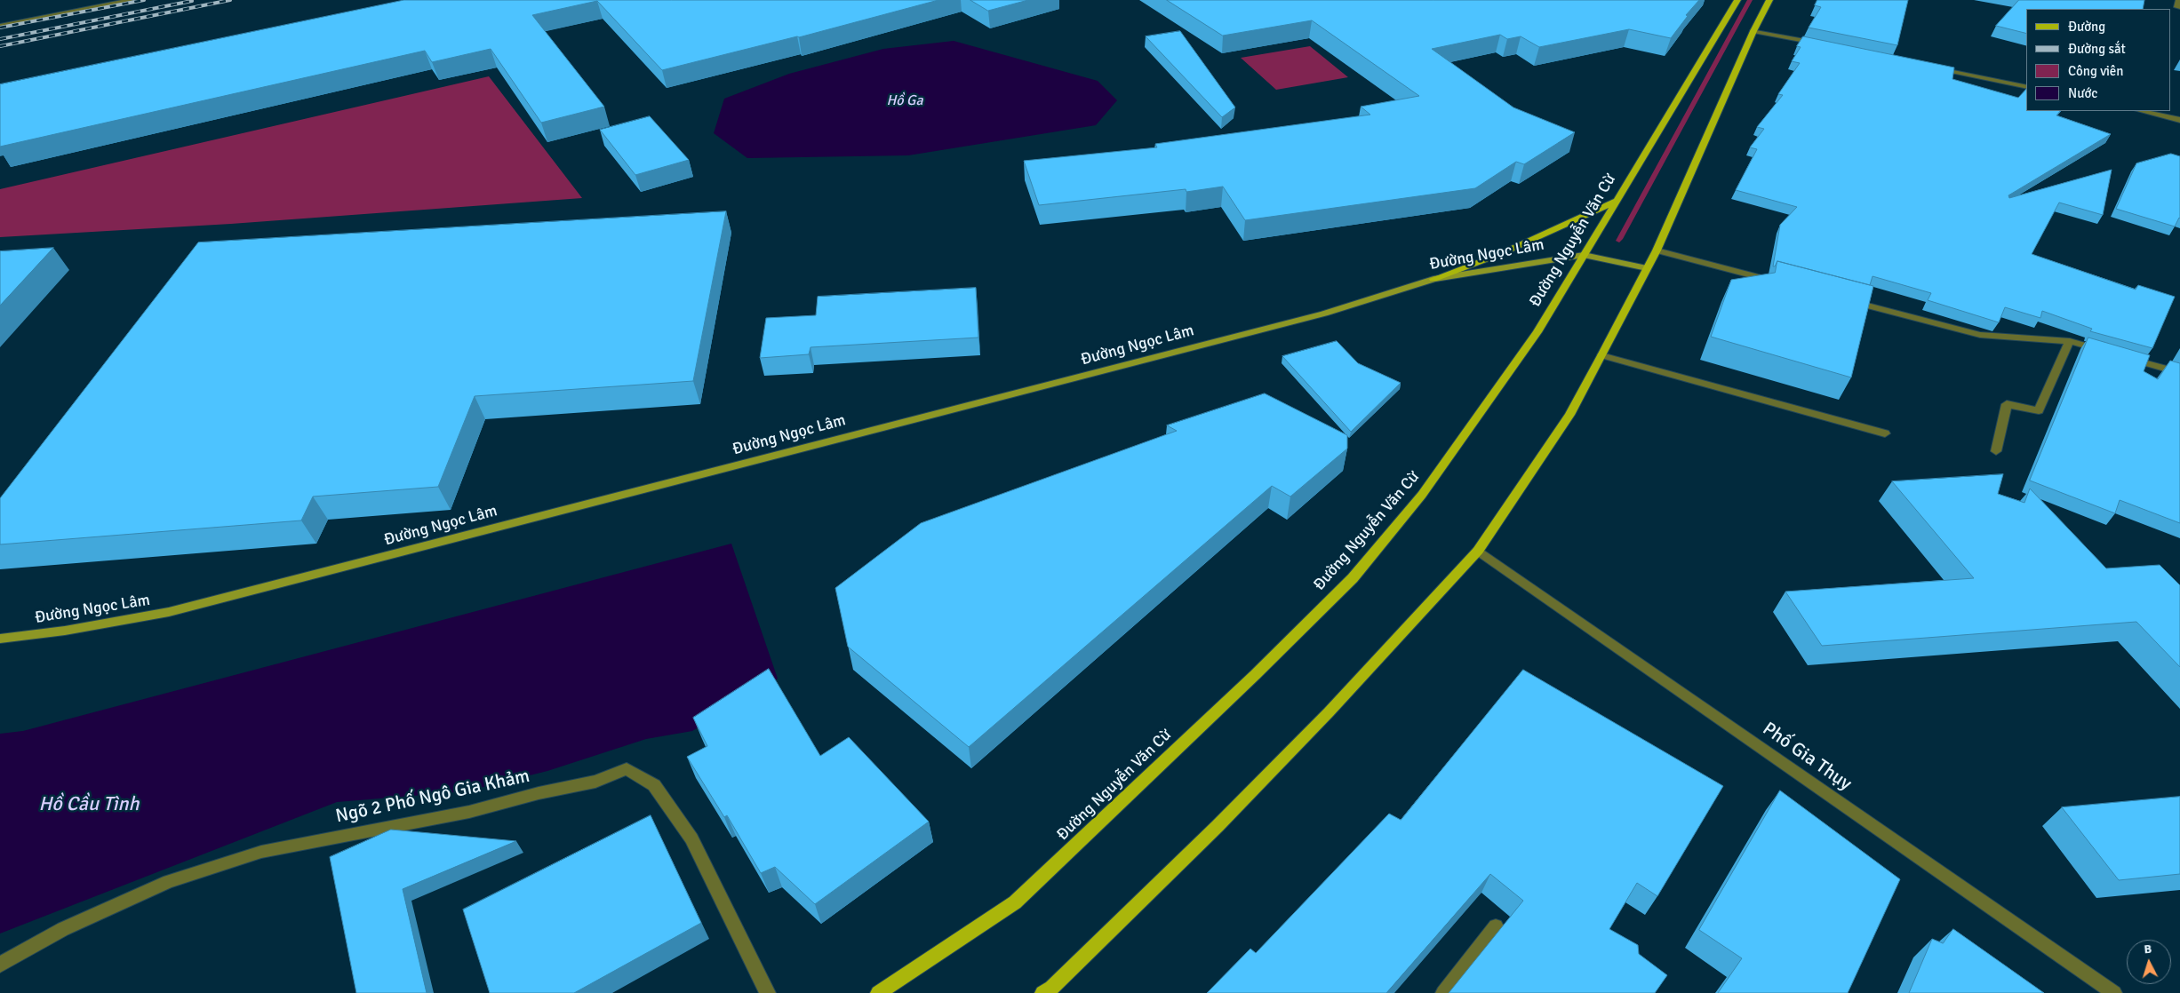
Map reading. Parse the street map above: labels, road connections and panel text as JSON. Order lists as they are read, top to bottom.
{
  "streets": {
    "main road": ["Đường Nguyễn Văn Cừ", "Đường Ngọc Lâm"],
    "street": ["Phố Gia Thụy", "Ngõ 2 Phố Ngô Gia Khảm"]
  },
  "crossings": [
    ["Đường Nguyễn Văn Cừ", "Đường Ngọc Lâm"]
  ],
  "water": ["Hồ Ga", "Hồ Cầu Tình"],
  "legend": [
    "Đường",
    "Đường sắt",
    "Công viên",
    "Nước"
  ],
  "north": "top"
}
